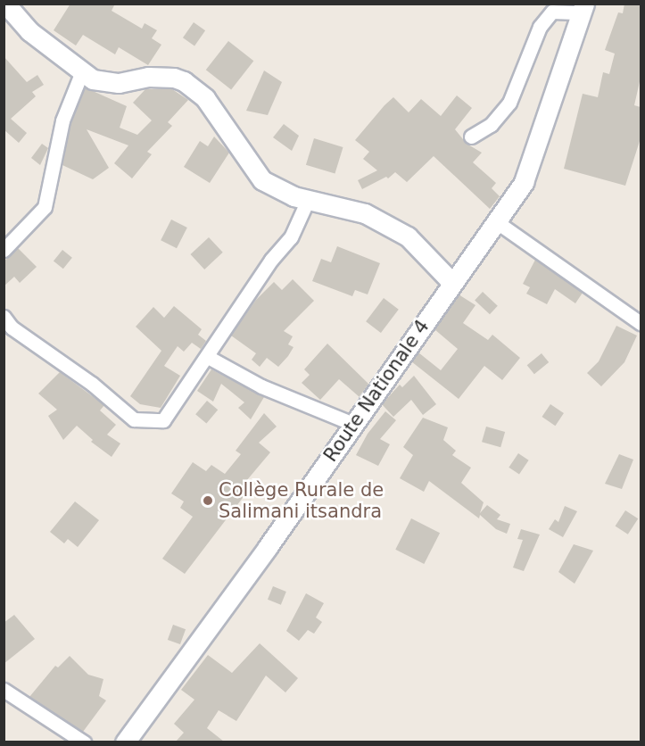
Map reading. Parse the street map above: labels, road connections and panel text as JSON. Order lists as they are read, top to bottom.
{
  "streets": {
    "main road": ["Route Nationale 4"]
  },
  "places": ["Collège Rurale de Salimani itsandra"]
}
